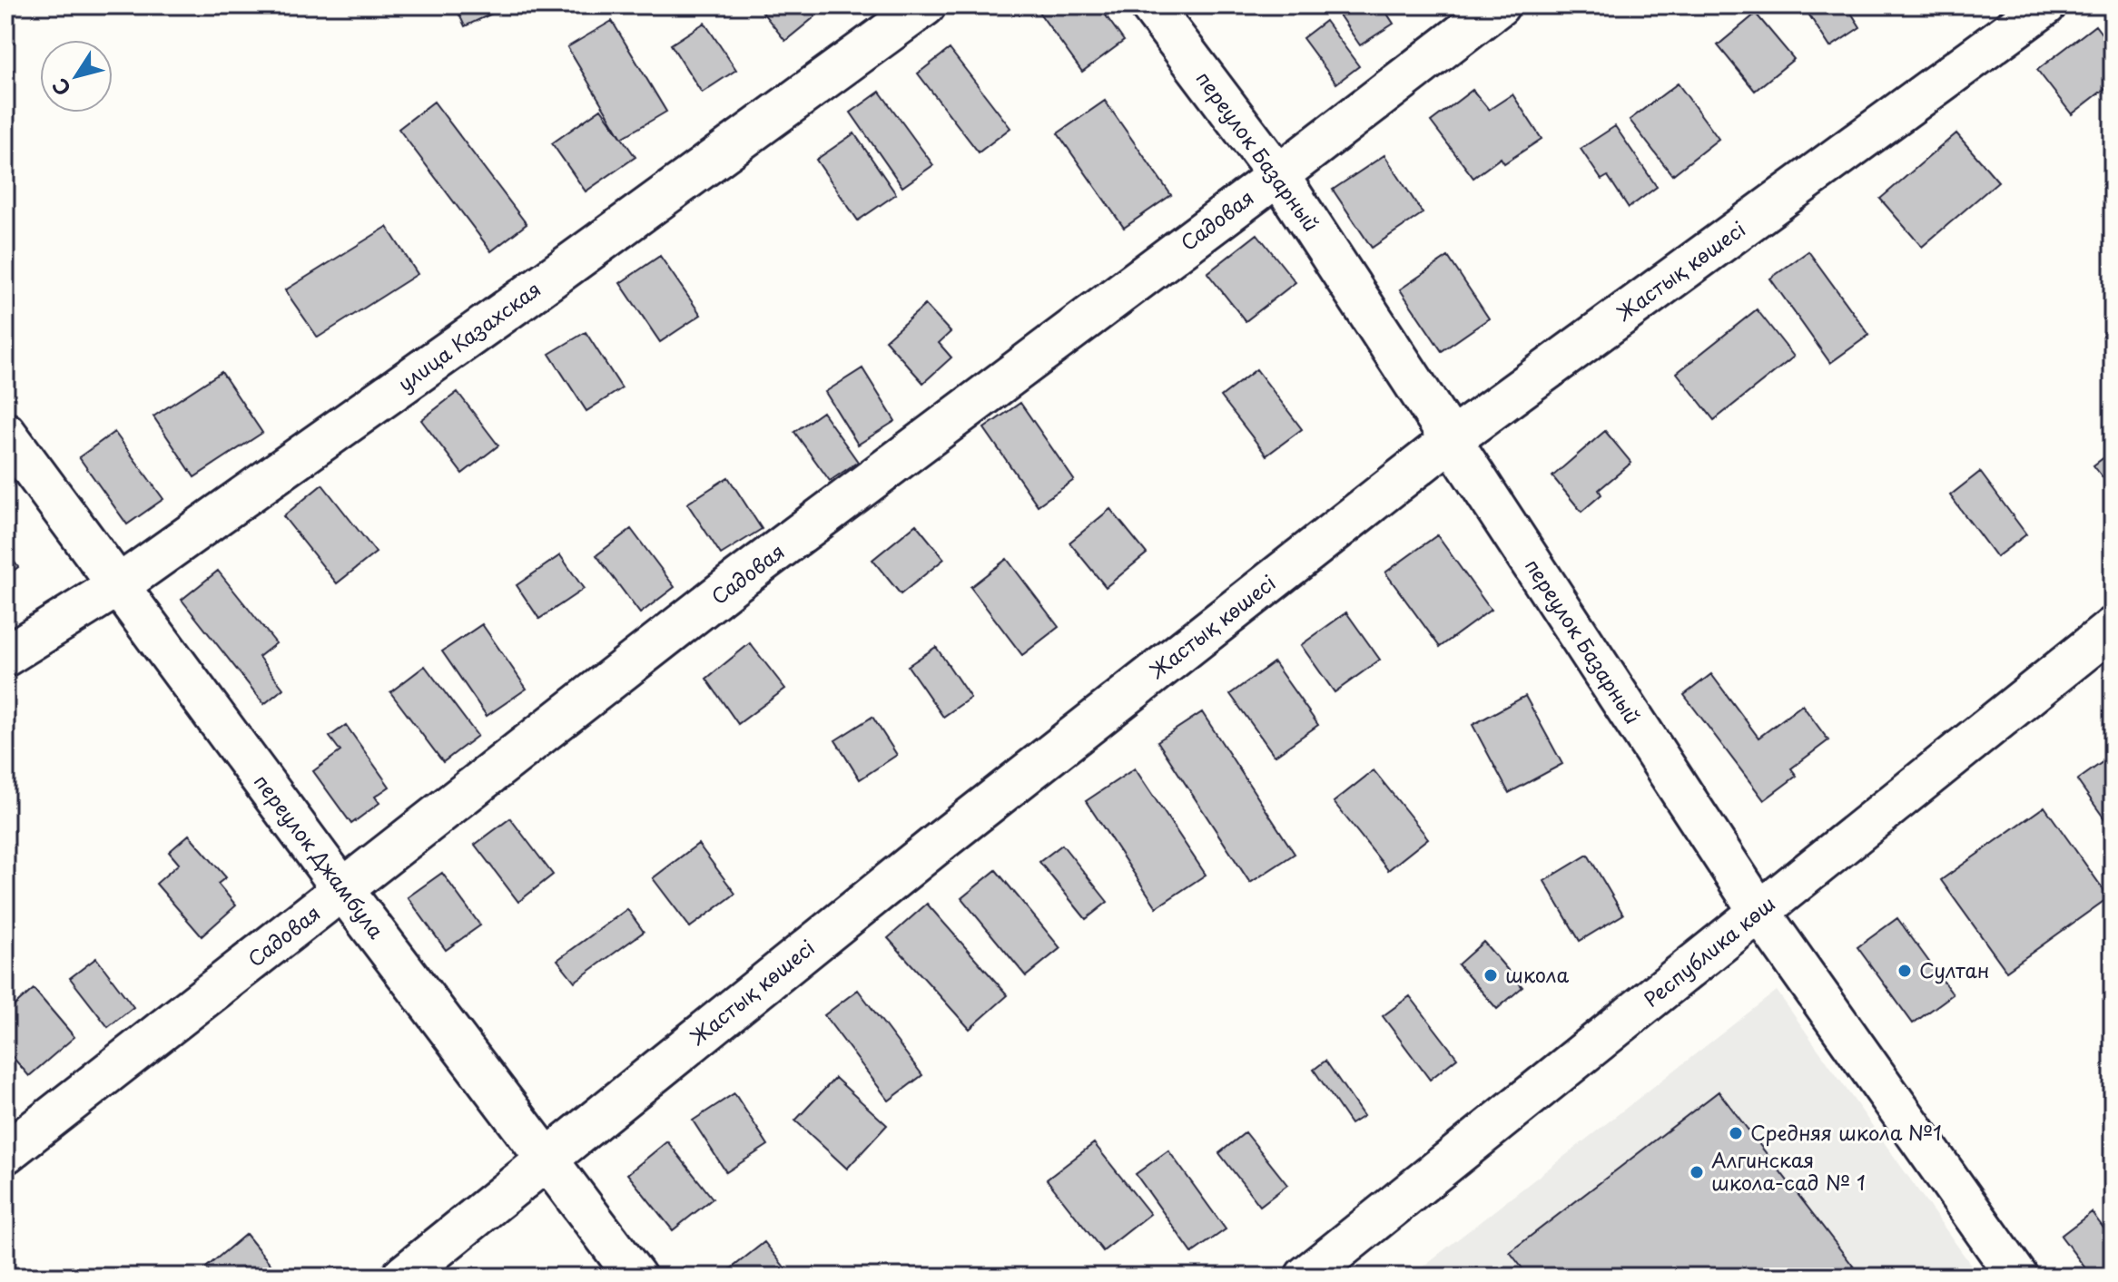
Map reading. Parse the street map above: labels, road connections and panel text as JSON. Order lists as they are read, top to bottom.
{
  "streets": {
    "street": [
      "переулок Базарный",
      "Садовая",
      "Жастық көшесі",
      "улица Казахская",
      "переулок Джамбула",
      "Республика көш"
    ]
  },
  "crossings": [
    ["переулок Базарный", "Садовая"],
    ["переулок Базарный", "Жастық көшесі"],
    ["переулок Базарный", "Республика көш"],
    ["Садовая", "переулок Джамбула"],
    ["Жастық көшесі", "переулок Джамбула"],
    ["улица Казахская", "переулок Джамбула"]
  ],
  "places": [
    "Султан",
    "школа",
    "Средняя школа №1",
    "Алгинская школа-сад № 1"
  ],
  "north": "bottom left"
}
